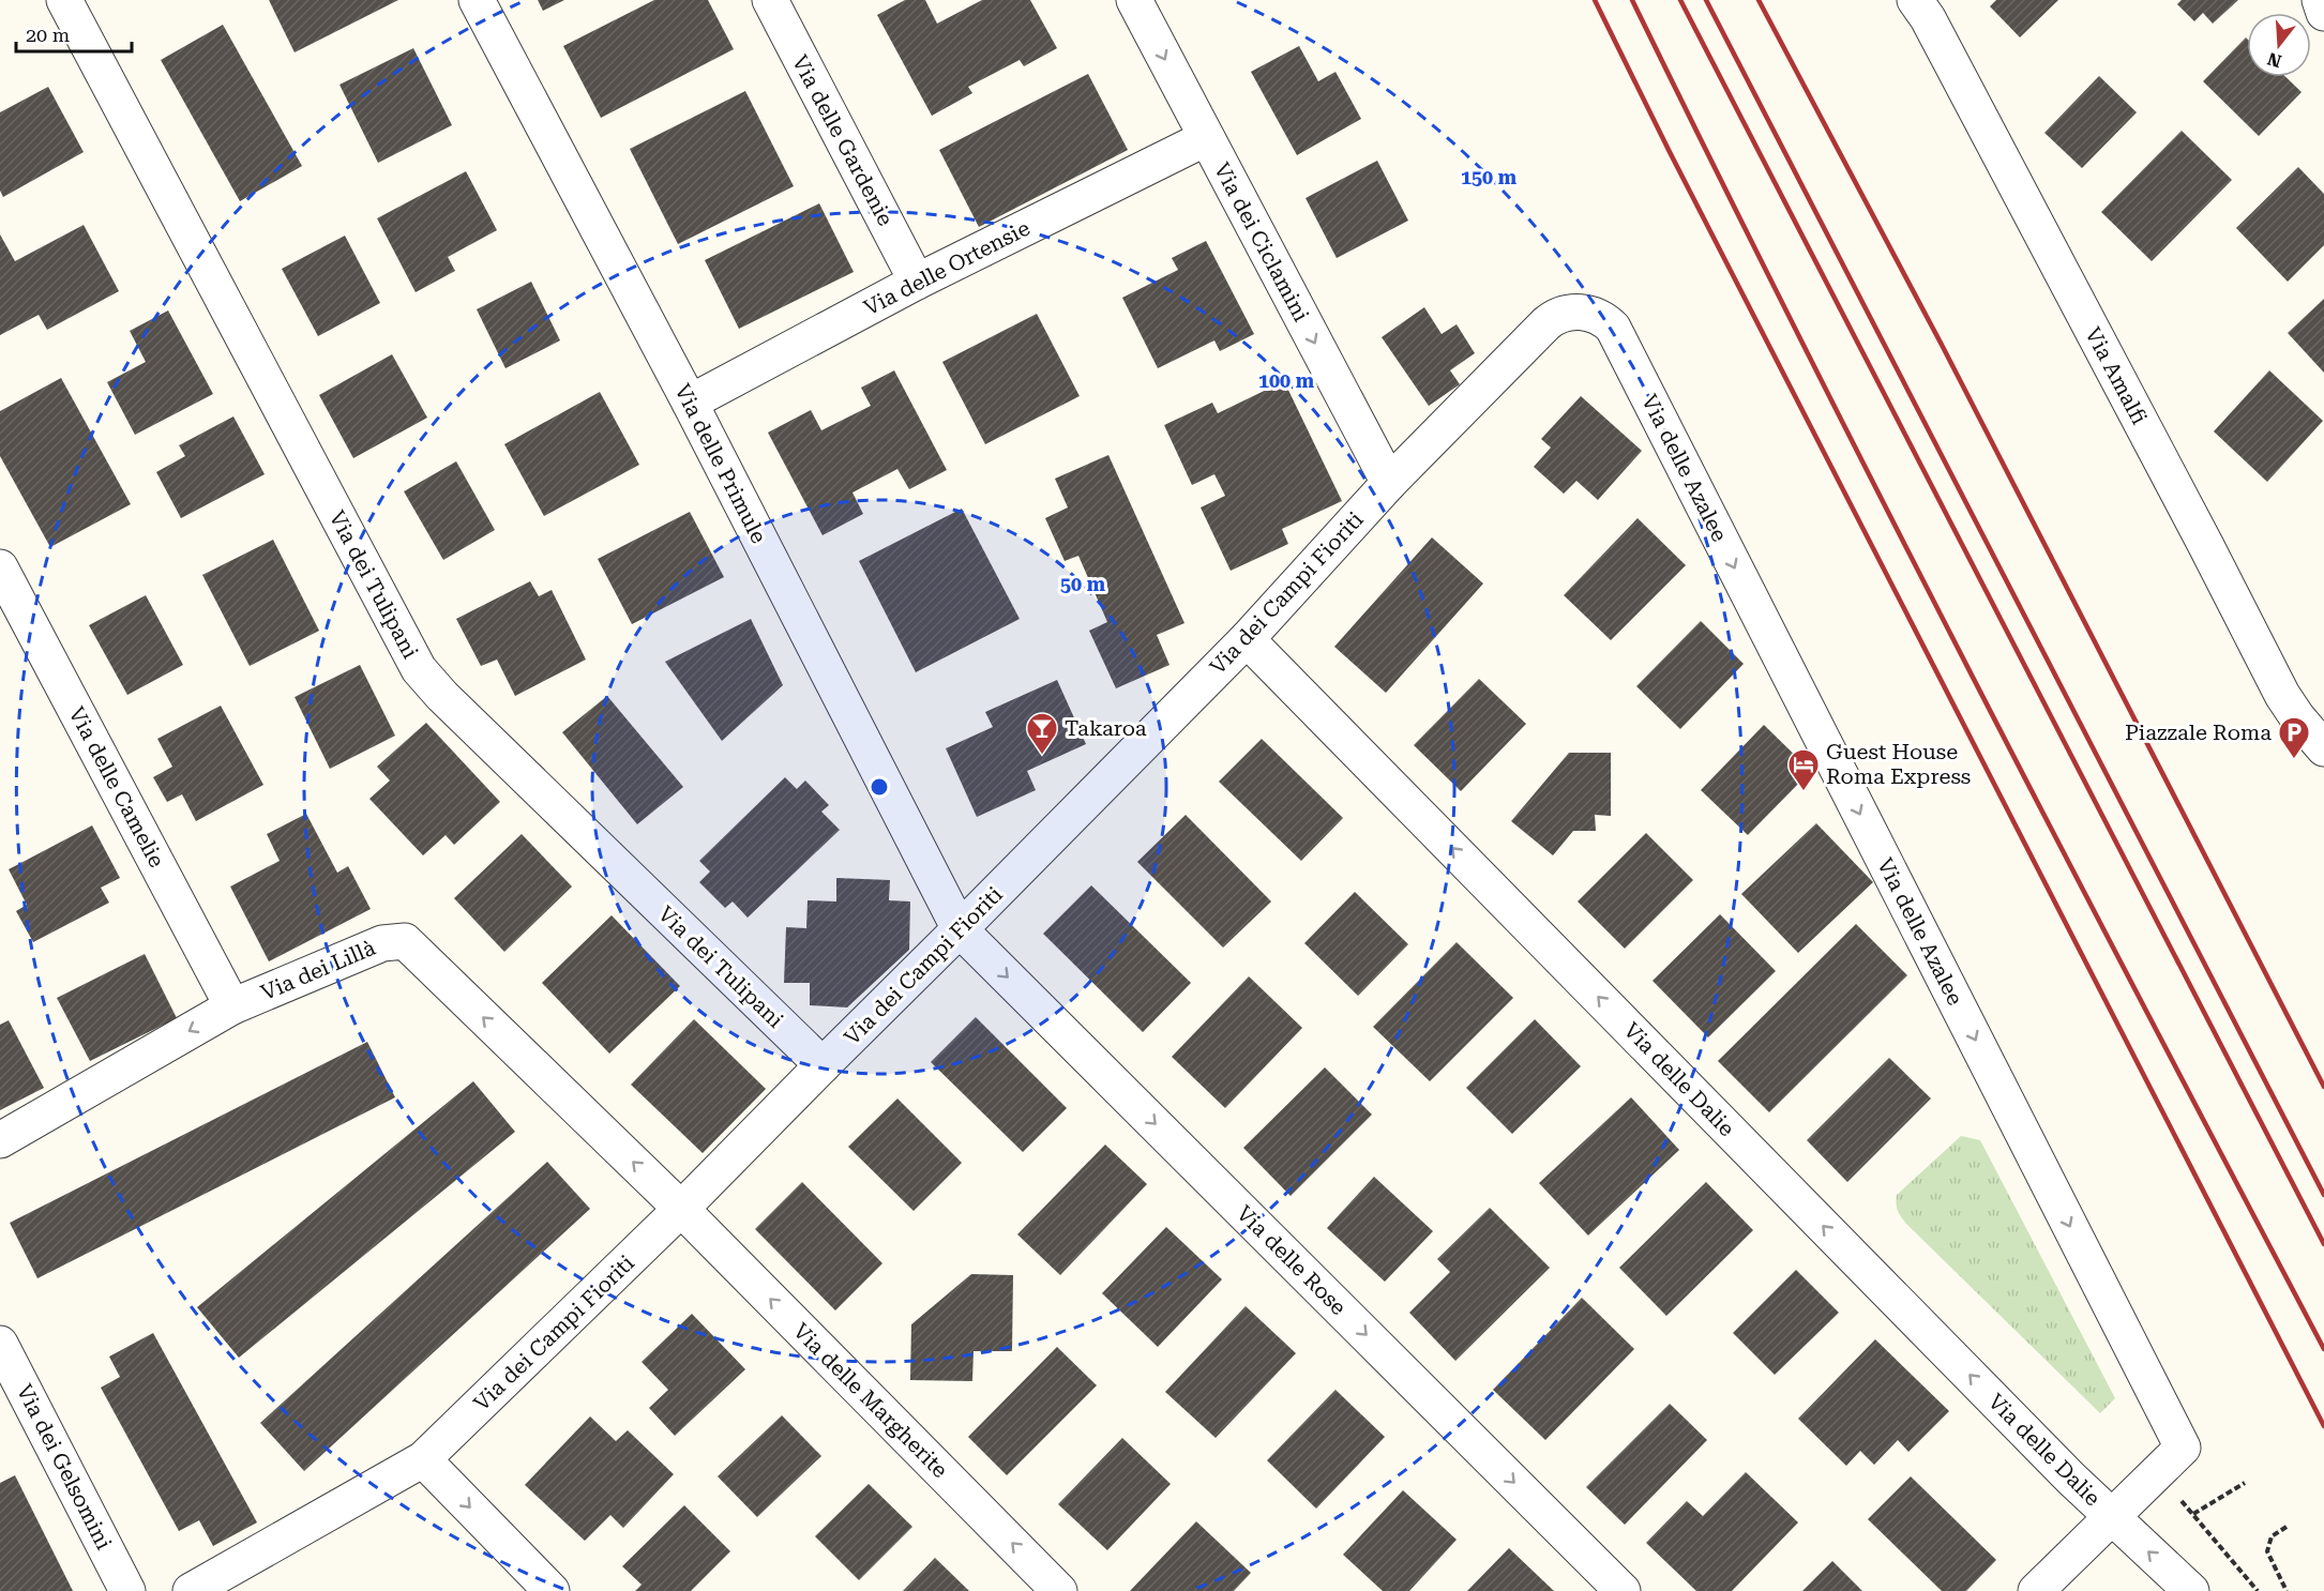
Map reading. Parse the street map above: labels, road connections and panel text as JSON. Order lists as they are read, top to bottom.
{
  "streets": {
    "street": [
      "Via delle Gardenie",
      "Via dei Ciclamini",
      "Via delle Ortensie",
      "Via Amalfi",
      "Via delle Primule",
      "Via delle Azalee",
      "Via dei Tulipani",
      "Via dei Campi Fioriti",
      "Via delle Camelie",
      "Via dei Lillà",
      "Via delle Dalie",
      "Via delle Rose",
      "Via delle Margherite",
      "Via dei Gelsomini"
    ]
  },
  "crossings": [
    ["Via delle Gardenie", "Via delle Ortensie"],
    ["Via dei Ciclamini", "Via delle Ortensie"],
    ["Via dei Ciclamini", "Via dei Campi Fioriti"],
    ["Via delle Ortensie", "Via delle Primule"],
    ["Via delle Primule", "Via dei Campi Fioriti"],
    ["Via delle Primule", "Via delle Rose"],
    ["Via delle Azalee", "Via dei Campi Fioriti"],
    ["Via delle Azalee", "Via delle Dalie"],
    ["Via dei Tulipani", "Via dei Campi Fioriti"],
    ["Via dei Campi Fioriti", "Via dei Lillà"],
    ["Via dei Campi Fioriti", "Via delle Dalie"],
    ["Via dei Campi Fioriti", "Via delle Rose"],
    ["Via dei Campi Fioriti", "Via delle Margherite"],
    ["Via delle Camelie", "Via dei Lillà"],
    ["Via dei Lillà", "Via delle Margherite"]
  ],
  "one_way": [
    "Via dei Ciclamini",
    "Via delle Azalee",
    "Via dei Lillà",
    "Via delle Dalie",
    "Via delle Rose",
    "Via delle Margherite"
  ],
  "places": {
    "bar": ["Takaroa"],
    "parking": ["Piazzale Roma"],
    "hotel": ["Guest House Roma Express"]
  },
  "scale_bar": "20 m",
  "north": "bottom",
  "rings": ["150 m", "100 m", "50 m"]
}
